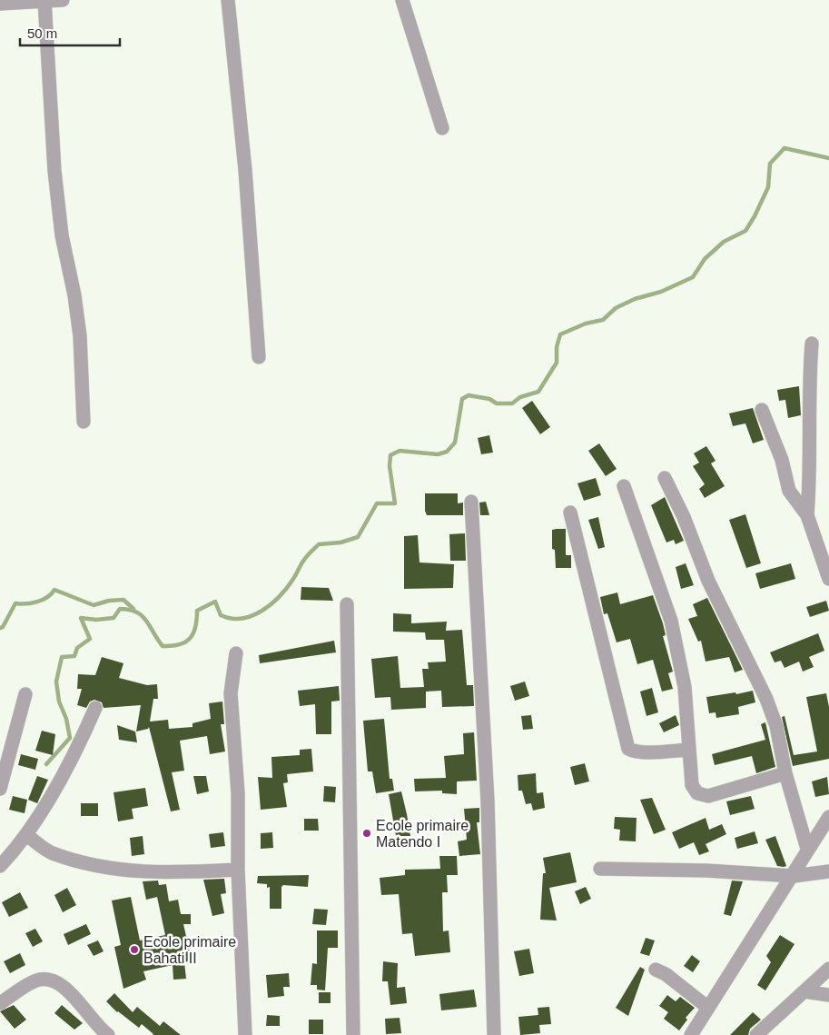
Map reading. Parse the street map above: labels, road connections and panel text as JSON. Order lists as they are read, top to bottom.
{
  "places": ["Ecole primaire Matendo I", "Ecole primaire Bahati II"],
  "scale_bar": "50 m"
}
